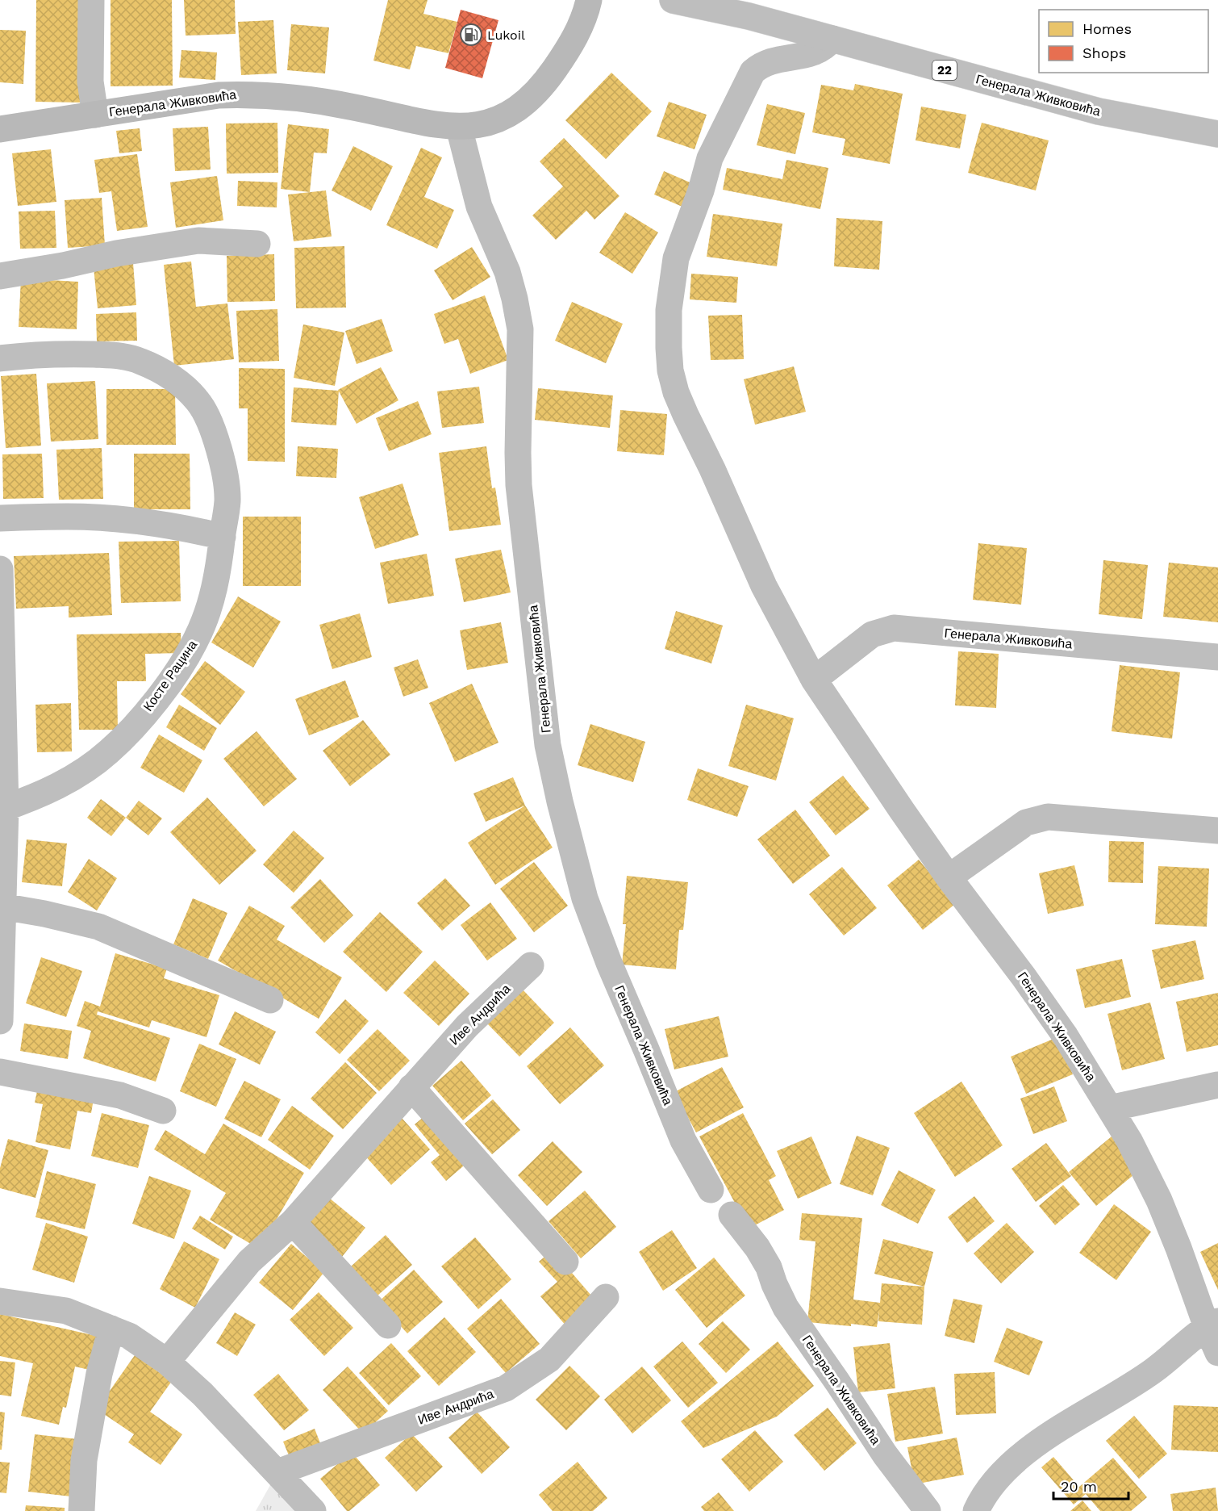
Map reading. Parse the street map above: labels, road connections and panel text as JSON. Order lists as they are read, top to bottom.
{
  "streets": {
    "street": [
      "22",
      "Генерала Живковића",
      "Косте Рацина",
      "Иве Андрића"
    ]
  },
  "places": {
    "fuel station": ["Lukoil"]
  },
  "legend": ["Homes", "Shops"],
  "scale_bar": "20 m"
}
